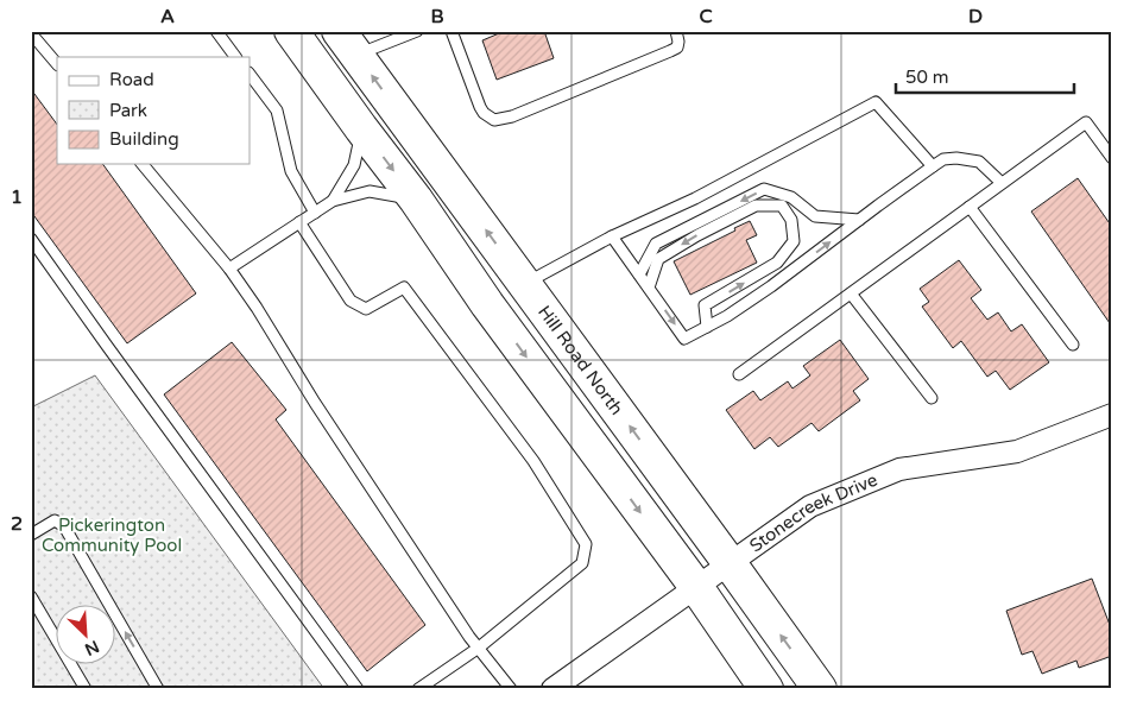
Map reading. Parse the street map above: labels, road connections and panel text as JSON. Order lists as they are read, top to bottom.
{
  "streets": {
    "highway": ["Hill Road North"],
    "street": ["Stonecreek Drive"]
  },
  "crossings": [
    ["Hill Road North", "Stonecreek Drive"]
  ],
  "parks": ["Pickerington Community Pool"],
  "legend": ["Road", "Park", "Building"],
  "scale_bar": "50 m",
  "north": "bottom right",
  "grid": {
    "columns": [
      "A",
      "B",
      "C",
      "D"
    ],
    "rows": ["1", "2"]
  }
}
